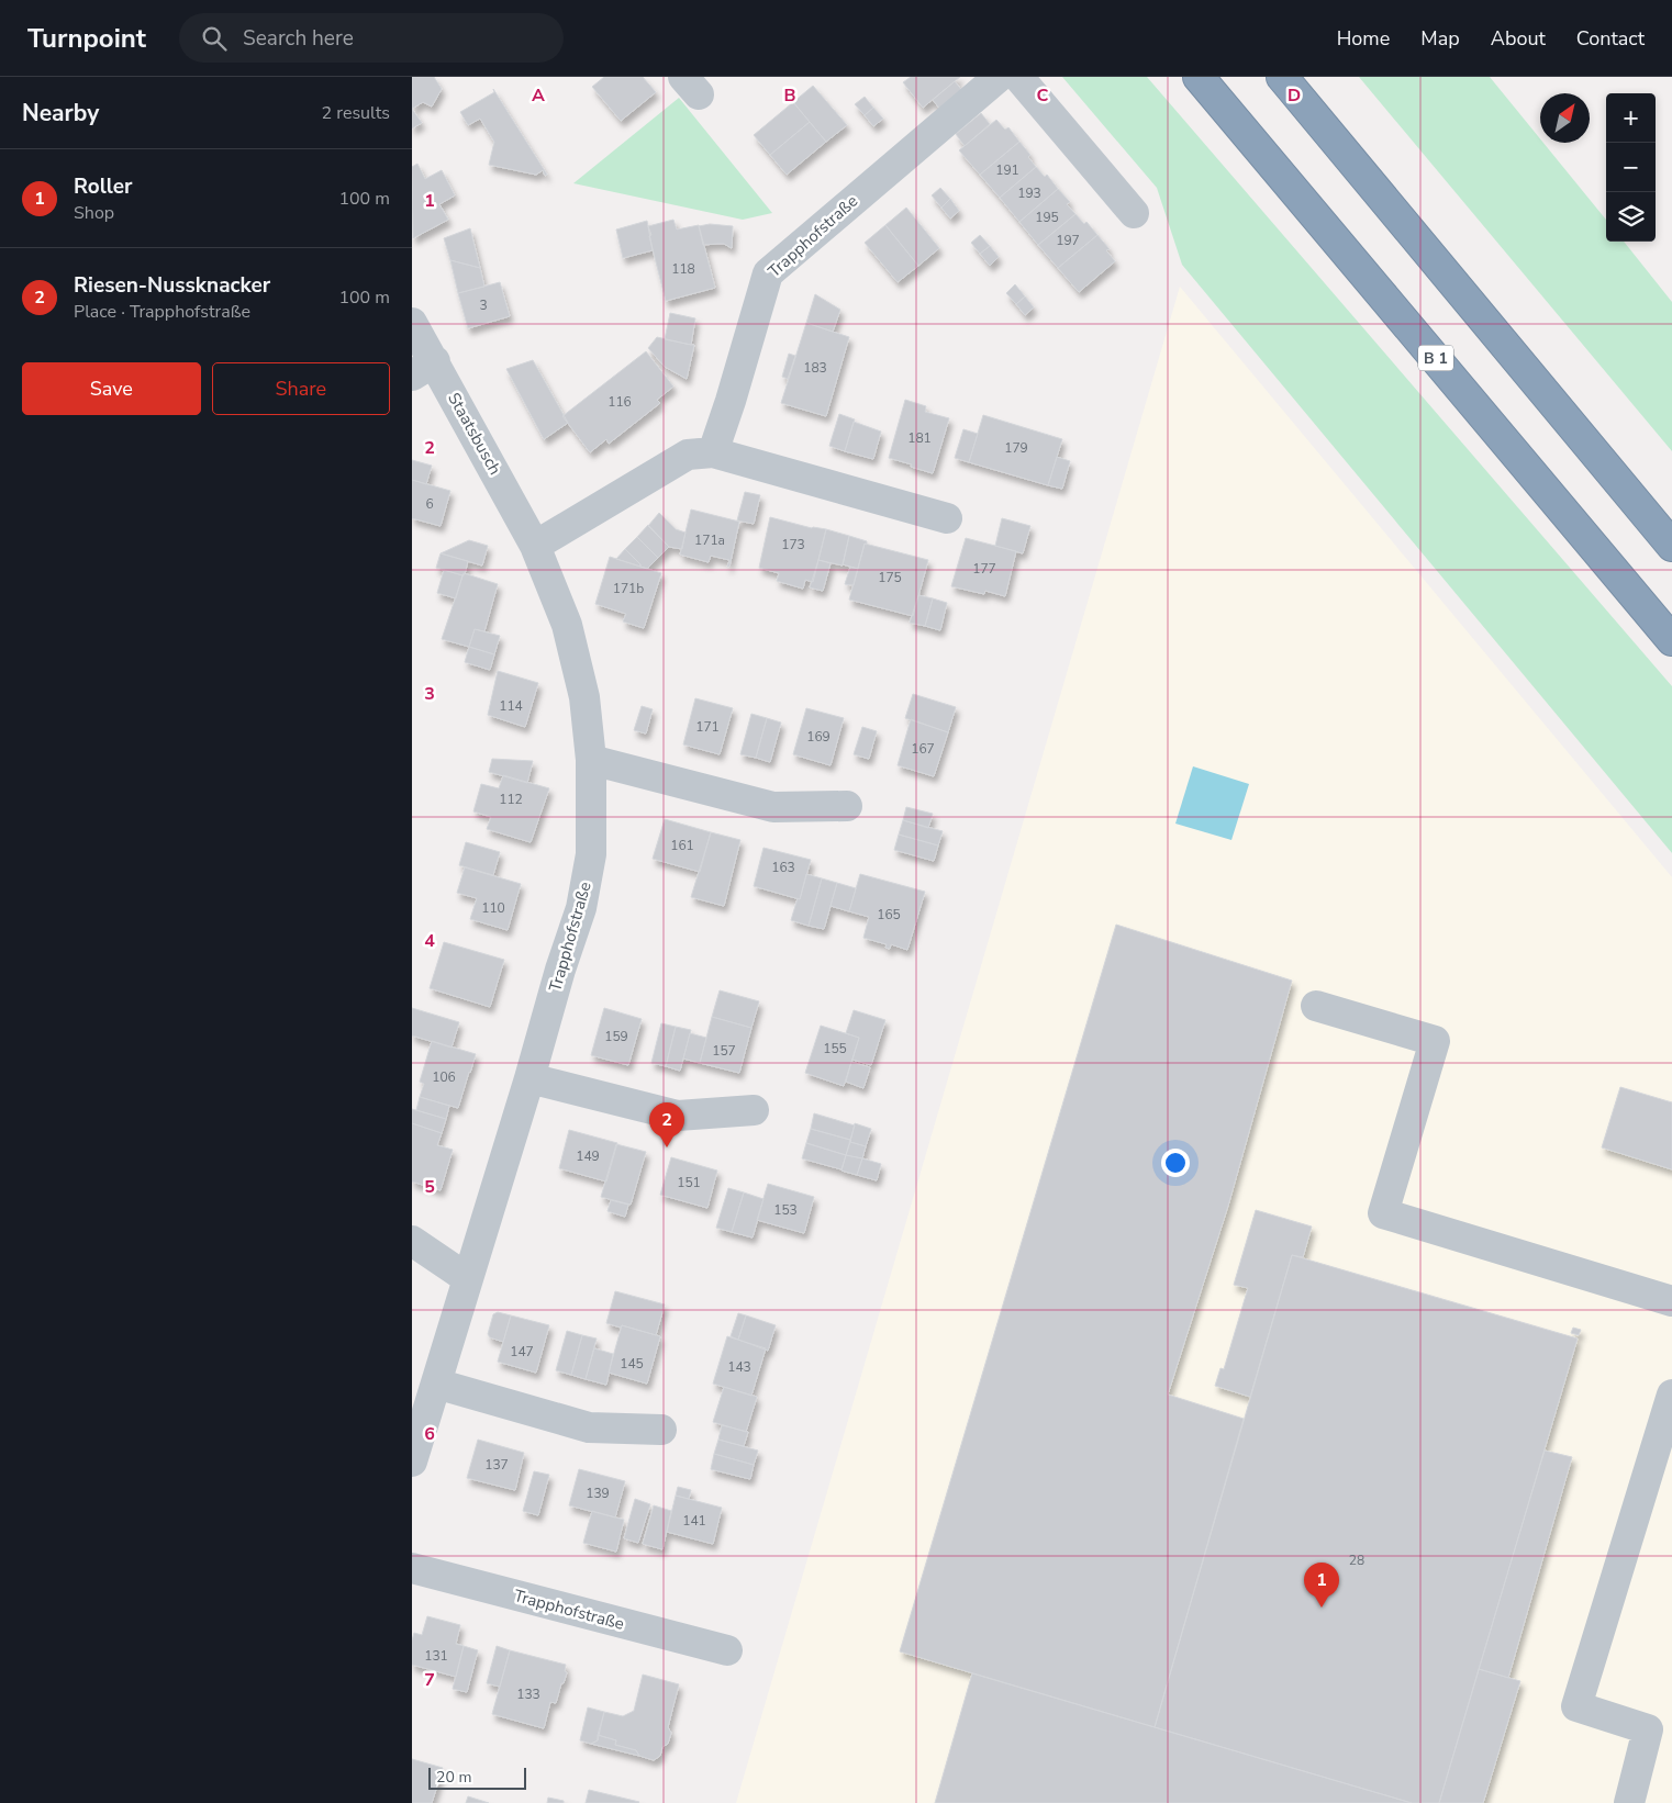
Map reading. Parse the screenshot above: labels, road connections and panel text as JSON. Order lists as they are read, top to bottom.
{
  "streets": {
    "highway": ["B 1"],
    "street": ["Trapphofstraße", "Staatsbusch"]
  },
  "crossings": [
    ["Trapphofstraße", "Staatsbusch"]
  ],
  "house_numbers": [
    "191",
    "193",
    "195",
    "197",
    "118",
    "3",
    "183",
    "116",
    "181",
    "179",
    "6",
    "171a",
    "173",
    "177",
    "175",
    "171b",
    "114",
    "171",
    "169",
    "167",
    "112",
    "161",
    "163",
    "110",
    "165",
    "159",
    "155",
    "157",
    "106",
    "149",
    "151",
    "153",
    "147",
    "145",
    "143",
    "137",
    "139",
    "141",
    "28",
    "131",
    "133"
  ],
  "scale_bar": "20 m",
  "north": "top right",
  "page": {
    "header": "Turnpoint",
    "search": "Search here",
    "nav": [
      "Home",
      "Map",
      "About",
      "Contact"
    ],
    "heading": ["Nearby", "2 results"],
    "map_buttons": ["+", "−"],
    "list": [
      {
        "mark": "1",
        "name": "Roller",
        "note": "Shop",
        "value": "100 m"
      },
      {
        "mark": "2",
        "name": "Riesen-Nussknacker",
        "note": "Place · Trapphofstraße",
        "value": "100 m"
      }
    ],
    "buttons": ["Save", "Share"],
    "pins": ["2", "1"],
    "scale": "20 m"
  },
  "grid": {
    "columns": [
      "A",
      "B",
      "C",
      "D"
    ],
    "rows": [
      "1",
      "2",
      "3",
      "4",
      "5",
      "6",
      "7"
    ]
  }
}
